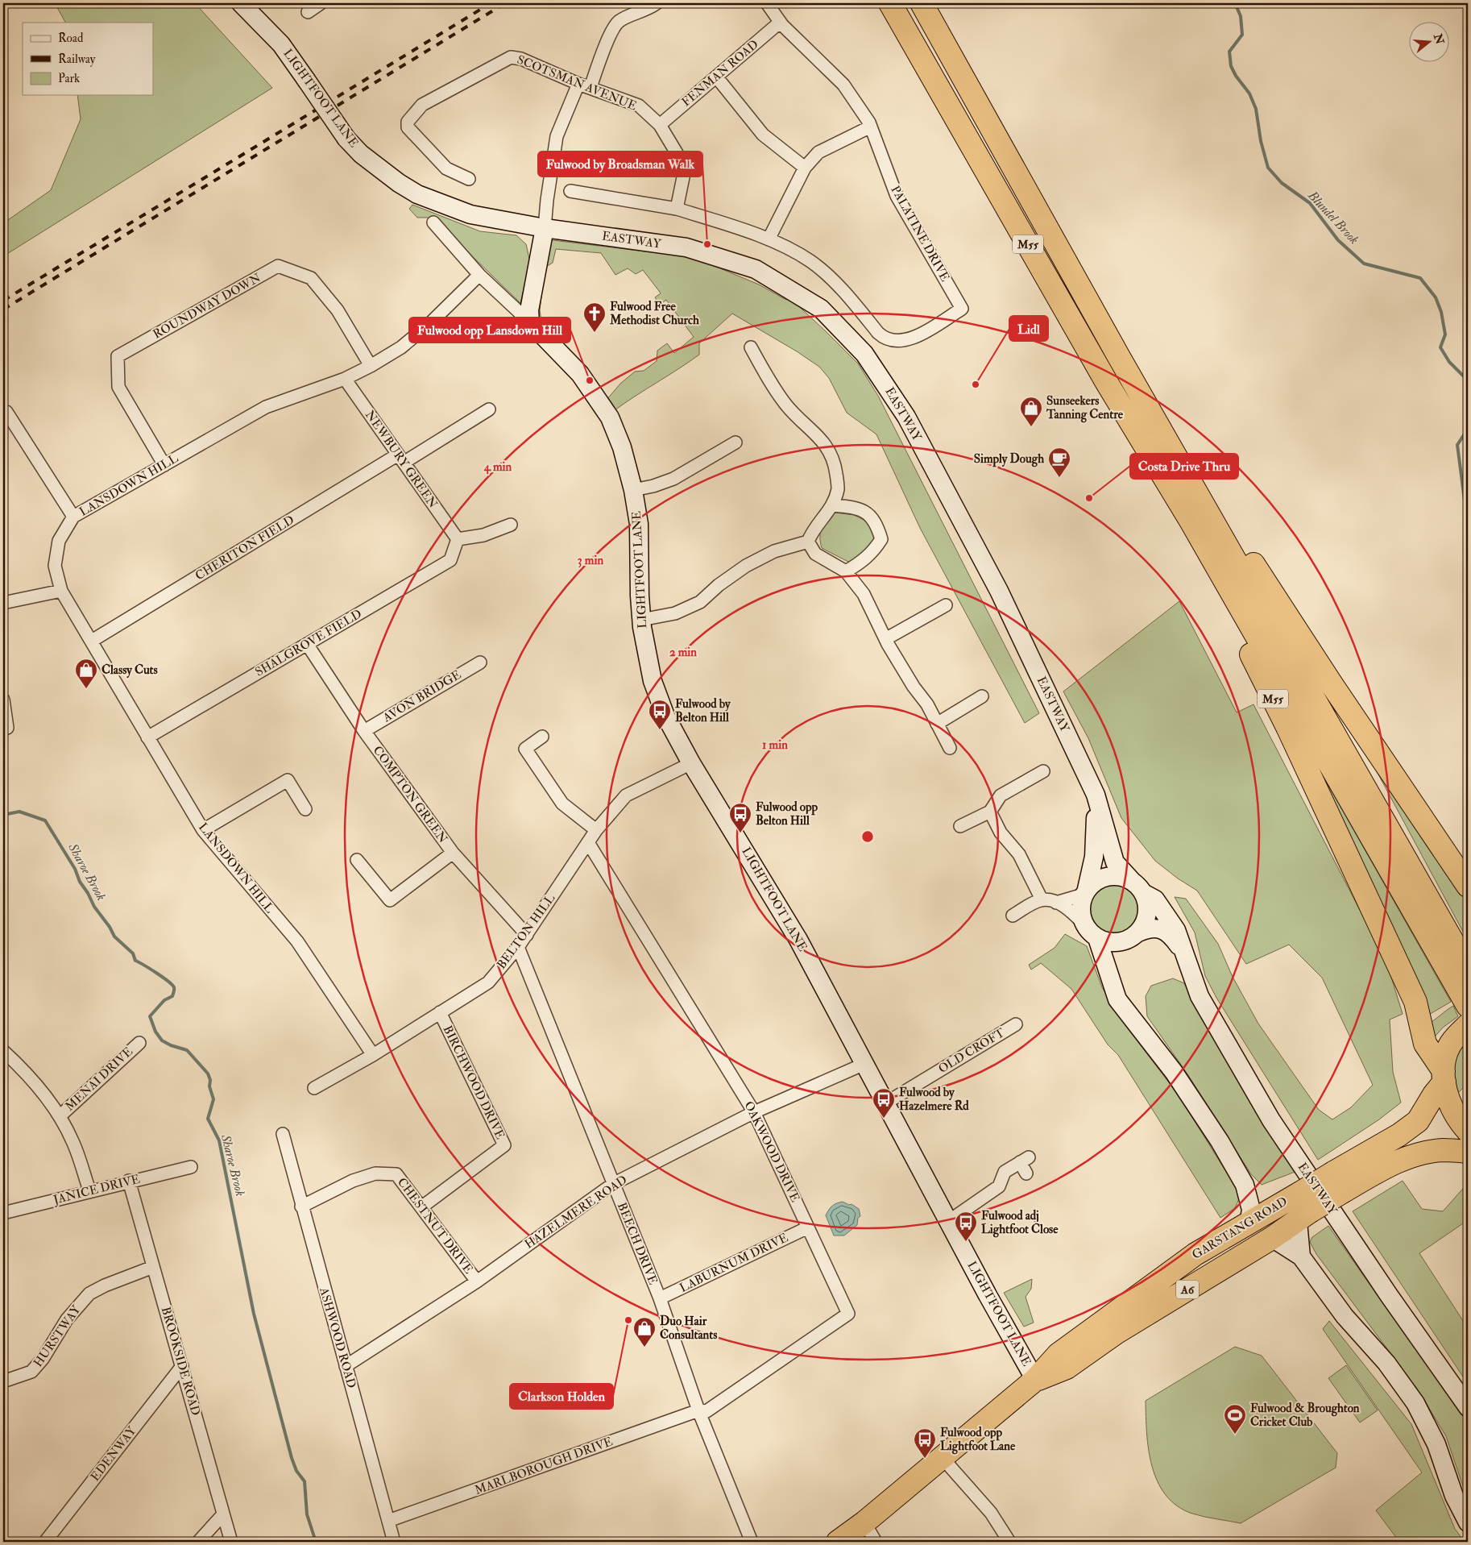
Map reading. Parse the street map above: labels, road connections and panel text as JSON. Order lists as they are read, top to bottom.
{
  "streets": {
    "highway": ["M55", "GARSTANG ROAD", "A6"],
    "main road": ["LIGHTFOOT LANE", "EASTWAY"],
    "street": [
      "FENMAN ROAD",
      "SCOTSMAN AVENUE",
      "PALATINE DRIVE",
      "ROUNDWAY DOWN",
      "NEWBURY GREEN",
      "LANSDOWN HILL",
      "CHERITON FIELD",
      "SHALGROVE FIELD",
      "AVON BRIDGE",
      "COMPTON GREEN",
      "BELTON HILL",
      "OLD CROFT",
      "MENAI DRIVE",
      "BIRCHWOOD DRIVE",
      "OAKWOOD DRIVE",
      "JANICE DRIVE",
      "HAZELMERE ROAD",
      "CHESTNUT DRIVE",
      "BEECH DRIVE",
      "LABURNUM DRIVE",
      "HURSTWAY",
      "ASHWOOD ROAD",
      "BROOKSIDE ROAD",
      "EDENWAY",
      "MARLBOROUGH DRIVE"
    ]
  },
  "crossings": [
    ["FENMAN ROAD", "SCOTSMAN AVENUE"],
    ["FENMAN ROAD", "PALATINE DRIVE"],
    ["LIGHTFOOT LANE", "EASTWAY"],
    ["LIGHTFOOT LANE", "LANSDOWN HILL"],
    ["LIGHTFOOT LANE", "BELTON HILL"],
    ["LIGHTFOOT LANE", "OLD CROFT"],
    ["LIGHTFOOT LANE", "HAZELMERE ROAD"],
    ["LIGHTFOOT LANE", "GARSTANG ROAD"],
    ["M55", "GARSTANG ROAD"],
    ["M55", "A6"],
    ["ROUNDWAY DOWN", "LANSDOWN HILL"],
    ["NEWBURY GREEN", "LANSDOWN HILL"],
    ["NEWBURY GREEN", "CHERITON FIELD"],
    ["NEWBURY GREEN", "SHALGROVE FIELD"],
    ["LANSDOWN HILL", "CHERITON FIELD"],
    ["LANSDOWN HILL", "SHALGROVE FIELD"],
    ["LANSDOWN HILL", "BELTON HILL"],
    ["SHALGROVE FIELD", "COMPTON GREEN"],
    ["AVON BRIDGE", "COMPTON GREEN"],
    ["COMPTON GREEN", "BELTON HILL"],
    ["BELTON HILL", "BIRCHWOOD DRIVE"],
    ["BELTON HILL", "OAKWOOD DRIVE"],
    ["BELTON HILL", "BEECH DRIVE"],
    ["BIRCHWOOD DRIVE", "CHESTNUT DRIVE"],
    ["OAKWOOD DRIVE", "HAZELMERE ROAD"],
    ["OAKWOOD DRIVE", "BEECH DRIVE"],
    ["OAKWOOD DRIVE", "LABURNUM DRIVE"],
    ["OAKWOOD DRIVE", "MARLBOROUGH DRIVE"],
    ["JANICE DRIVE", "BROOKSIDE ROAD"],
    ["HAZELMERE ROAD", "CHESTNUT DRIVE"],
    ["HAZELMERE ROAD", "BEECH DRIVE"],
    ["HAZELMERE ROAD", "ASHWOOD ROAD"],
    ["CHESTNUT DRIVE", "ASHWOOD ROAD"],
    ["GARSTANG ROAD", "A6"],
    ["BEECH DRIVE", "LABURNUM DRIVE"],
    ["BEECH DRIVE", "MARLBOROUGH DRIVE"],
    ["HURSTWAY", "BROOKSIDE ROAD"],
    ["ASHWOOD ROAD", "MARLBOROUGH DRIVE"],
    ["BROOKSIDE ROAD", "EDENWAY"]
  ],
  "water": ["Blundel Brook", "Sharoe Brook"],
  "places": {
    "other": [
      "Fulwood by Broadsman Walk",
      "Fulwood opp Lansdown Hill",
      "Lidl",
      "Costa Drive Thru",
      "Clarkson Holden"
    ],
    "church": ["Fulwood Free Methodist Church"],
    "shop": ["Sunseekers Tanning Centre", "Classy Cuts", "Duo Hair Consultants"],
    "cafe": ["Simply Dough"],
    "bus stop": [
      "Fulwood by Belton Hill",
      "Fulwood opp Belton Hill",
      "Fulwood by Hazelmere Rd",
      "Fulwood adj Lightfoot Close",
      "Fulwood opp Lightfoot Lane"
    ],
    "sports": ["Fulwood & Broughton Cricket Club"]
  },
  "legend": ["Road", "Railway", "Park"],
  "north": "right",
  "rings": [
    "4 min",
    "3 min",
    "2 min",
    "1 min"
  ]
}
